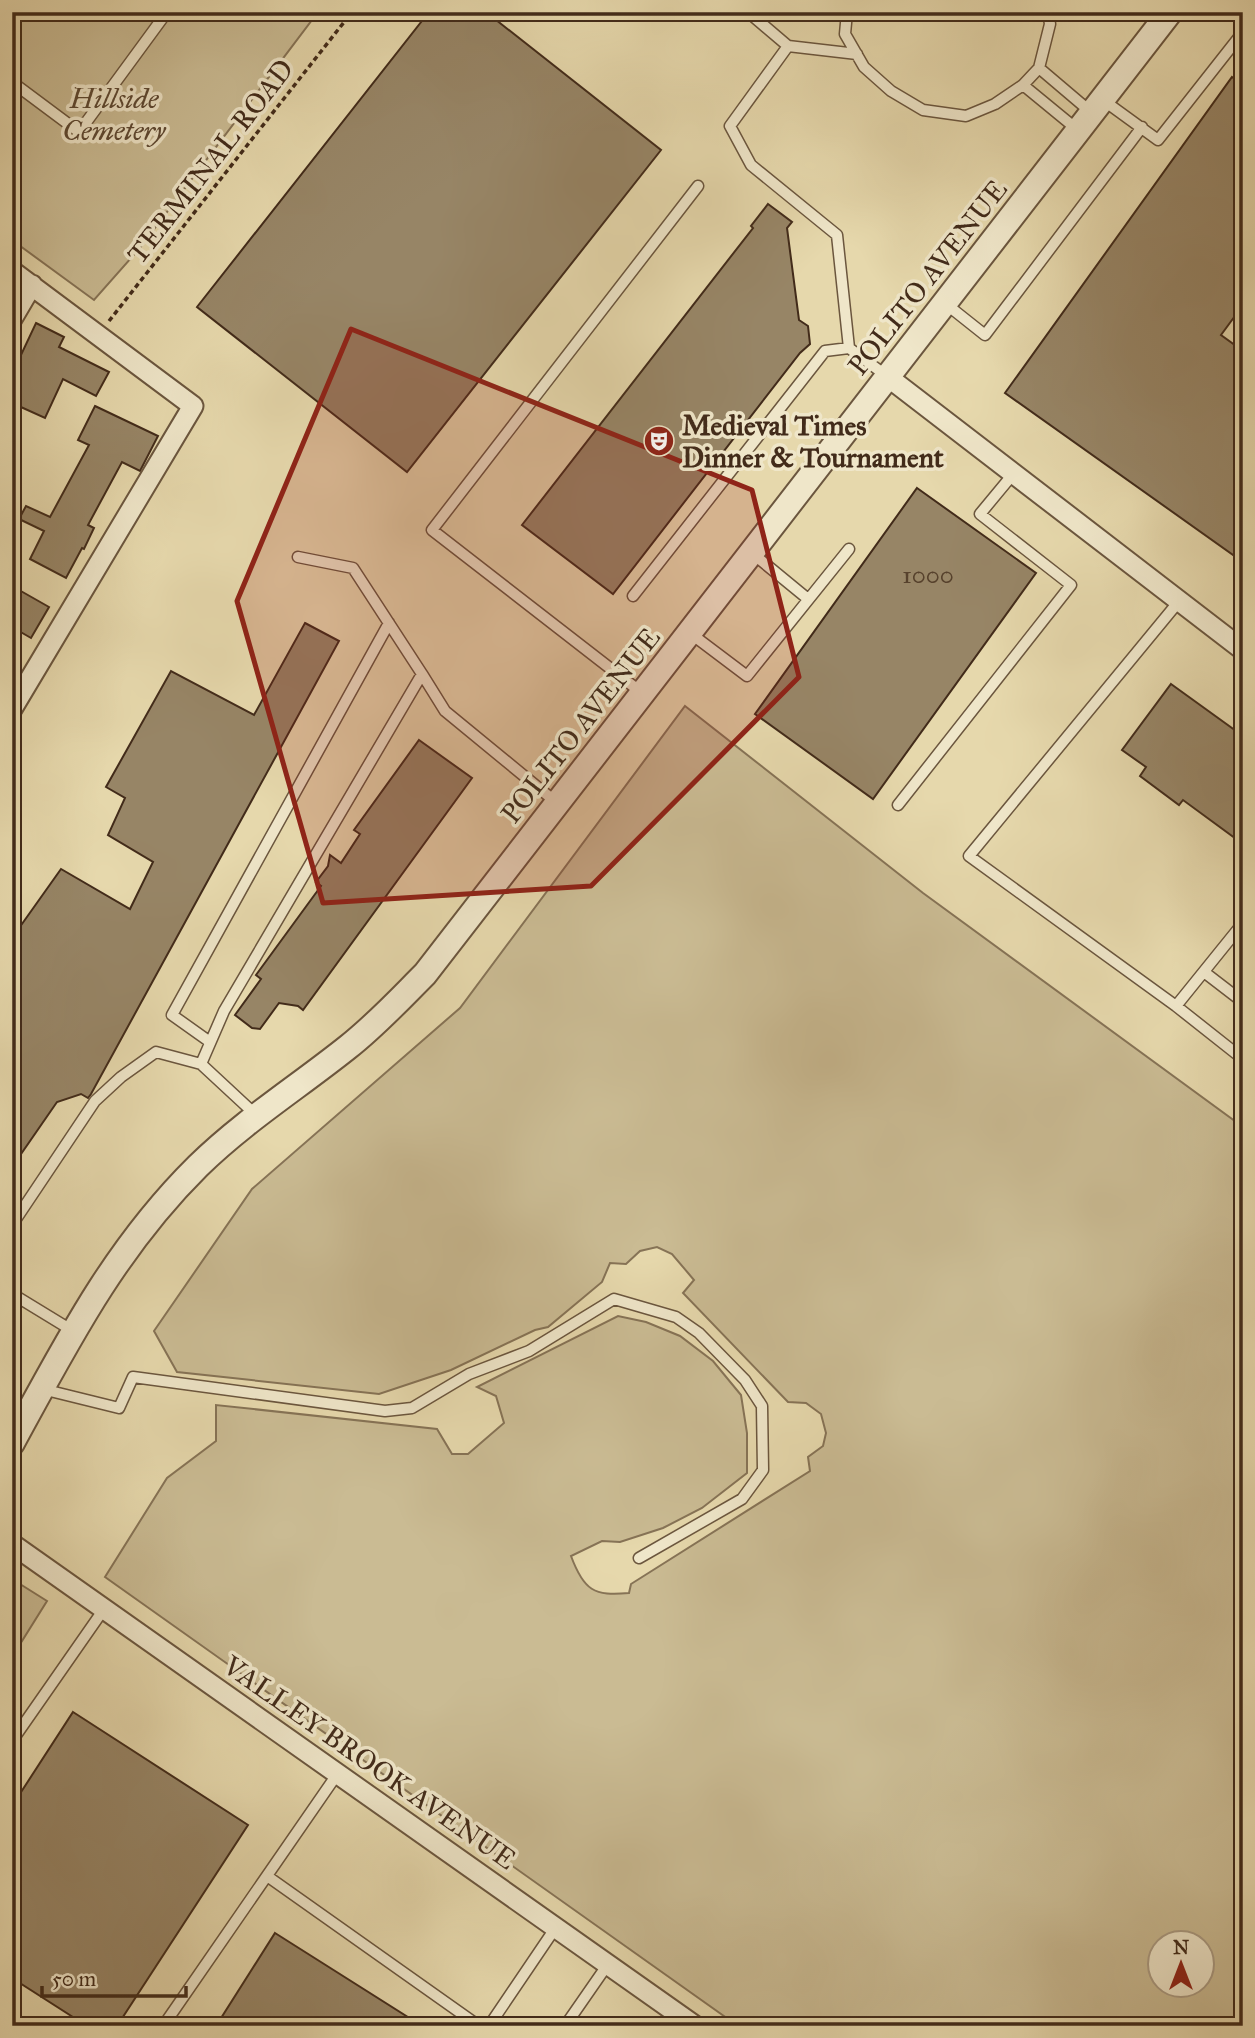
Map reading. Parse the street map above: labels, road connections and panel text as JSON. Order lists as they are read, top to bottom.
{
  "streets": {
    "street": ["POLITO AVENUE", "VALLEY BROOK AVENUE"],
    "path": ["TERMINAL ROAD"]
  },
  "parks": ["Hillside Cemetery"],
  "places": {
    "theatre": ["Medieval Times Dinner & Tournament"]
  },
  "house_numbers": ["1000"],
  "scale_bar": "50 m",
  "north": "top"
}
